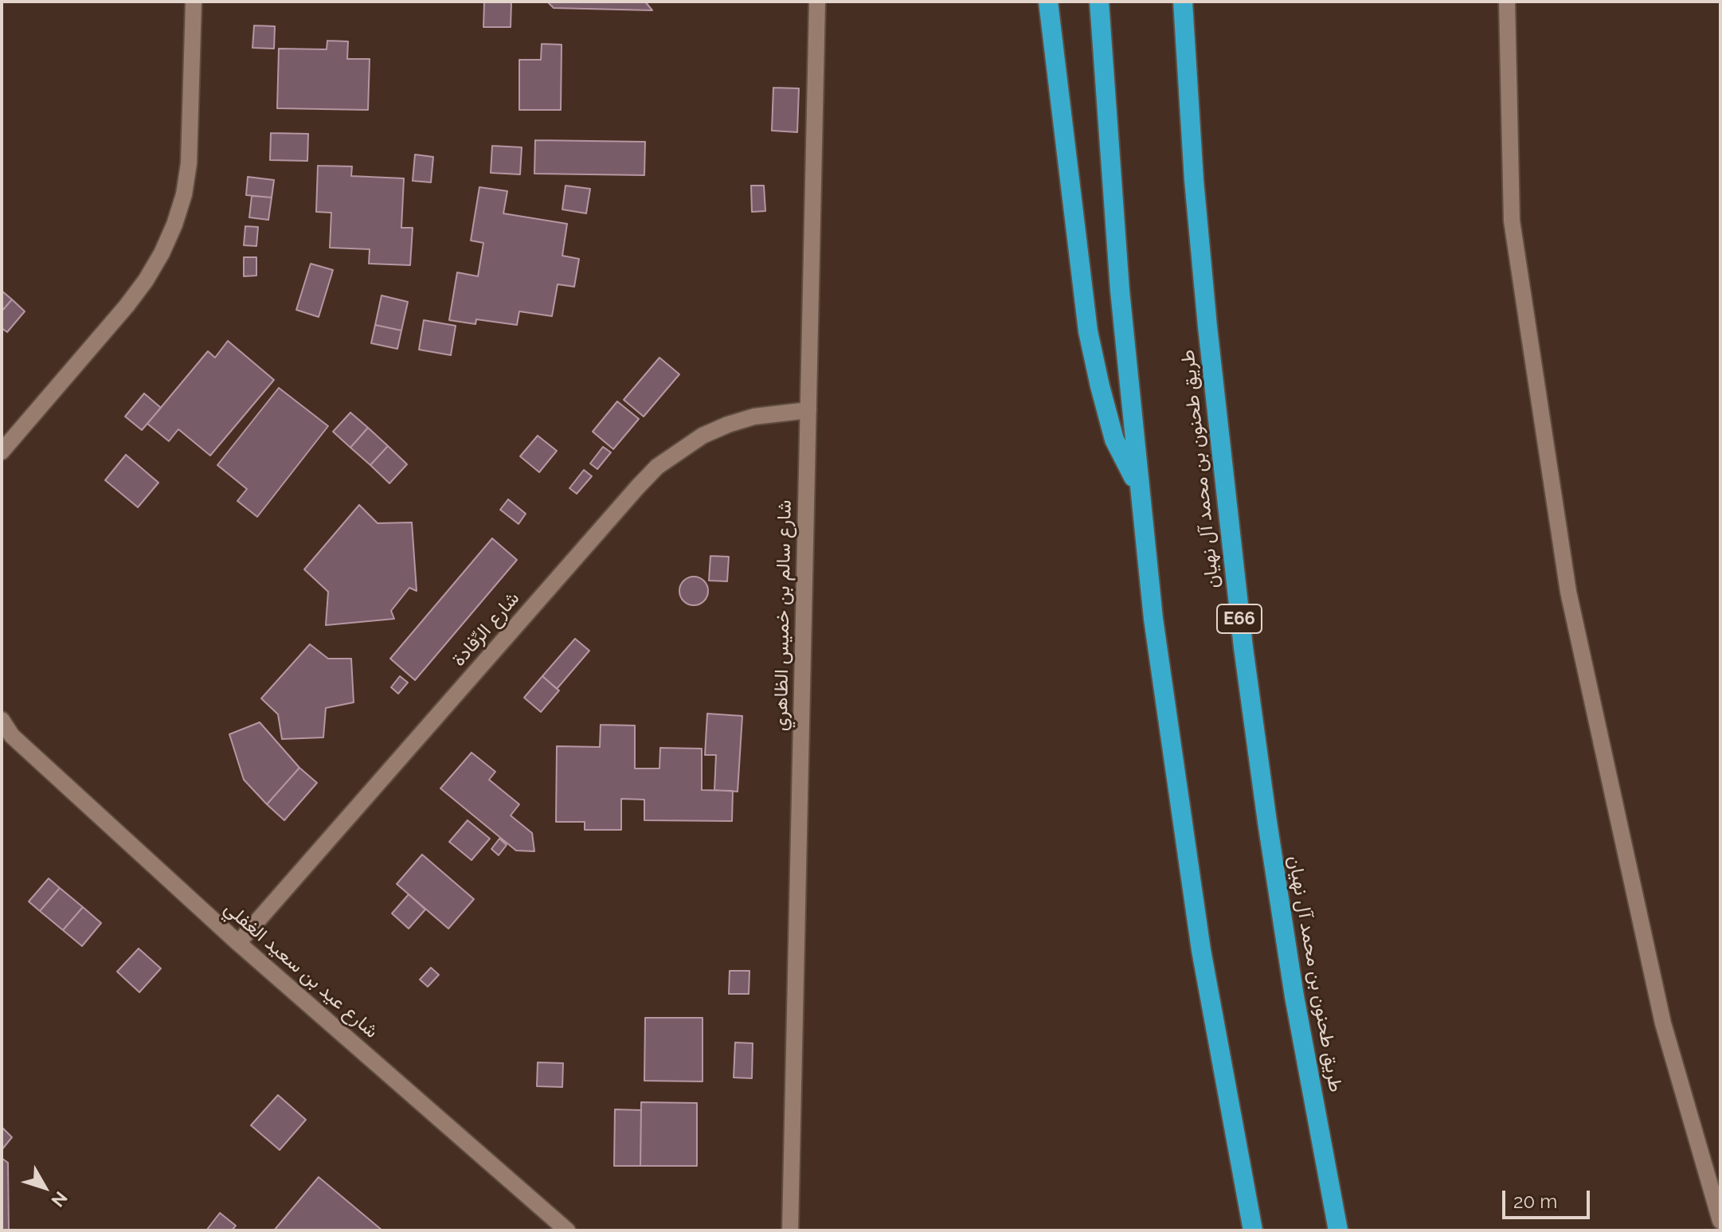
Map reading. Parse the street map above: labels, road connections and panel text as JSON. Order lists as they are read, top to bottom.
{
  "streets": {
    "highway": ["طريق طحنون بن محمد آل نهيان", "E66"],
    "street": ["شارع سالم بن خميس الظاهري", "شارع الرِّفادة", "شارع عيد بن سعيد الغفلي"]
  },
  "crossings": [
    ["شارع سالم بن خميس الظاهري", "شارع الرِّفادة"],
    ["شارع الرِّفادة", "شارع عيد بن سعيد الغفلي"]
  ],
  "scale_bar": "20 m",
  "north": "bottom right"
}
